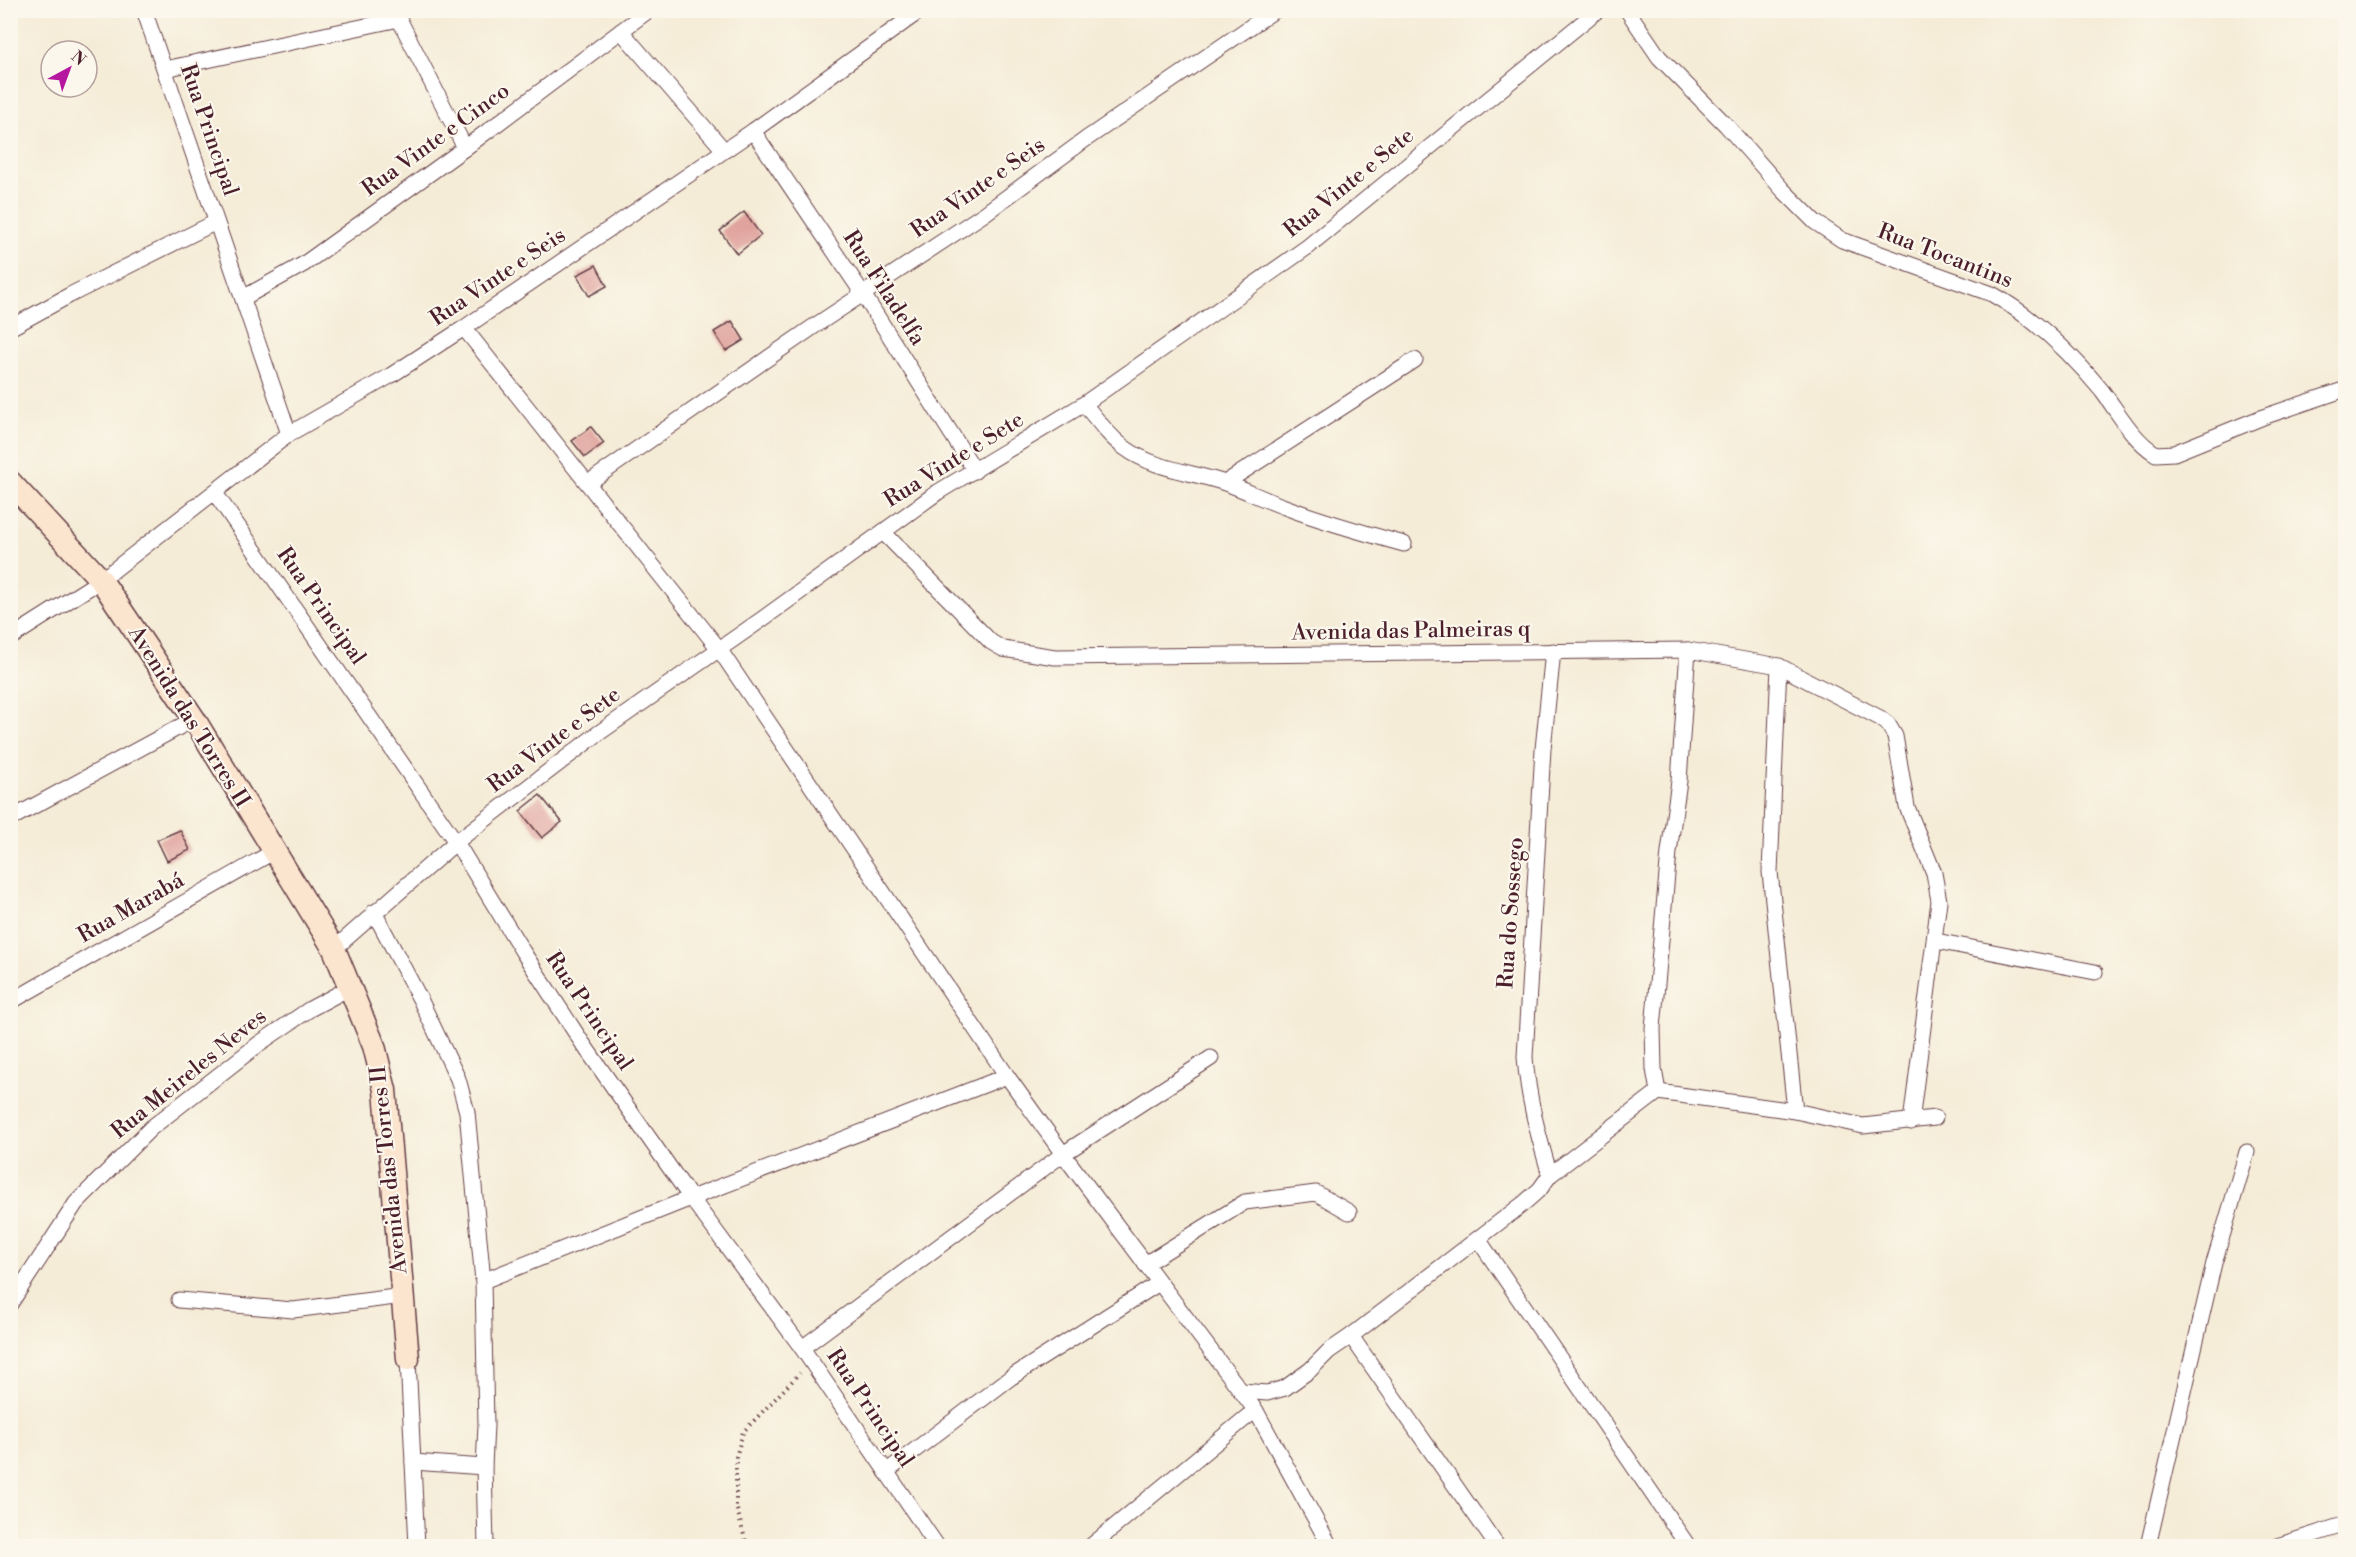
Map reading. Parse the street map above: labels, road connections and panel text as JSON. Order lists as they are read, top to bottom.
{
  "streets": {
    "street": [
      "Rua Principal",
      "Rua Vinte e Cinco",
      "Rua Vinte e Sete",
      "Rua Vinte e Seis",
      "Rua Tocantins",
      "Rua Filadelfa",
      "Avenida das Palmeiras q",
      "Avenida das Torres II",
      "Rua Marabá",
      "Rua do Sossego",
      "Rua Meireles Neves"
    ]
  },
  "crossings": [
    ["Rua Principal", "Rua Vinte e Cinco"],
    ["Rua Principal", "Rua Vinte e Sete"],
    ["Rua Principal", "Rua Vinte e Seis"],
    ["Rua Vinte e Sete", "Rua Filadelfa"],
    ["Rua Vinte e Sete", "Avenida das Palmeiras q"],
    ["Rua Vinte e Sete", "Avenida das Torres II"],
    ["Rua Vinte e Seis", "Rua Filadelfa"],
    ["Rua Vinte e Seis", "Avenida das Torres II"],
    ["Avenida das Palmeiras q", "Rua do Sossego"],
    ["Avenida das Torres II", "Rua Marabá"],
    ["Avenida das Torres II", "Rua Meireles Neves"]
  ],
  "north": "top right"
}
